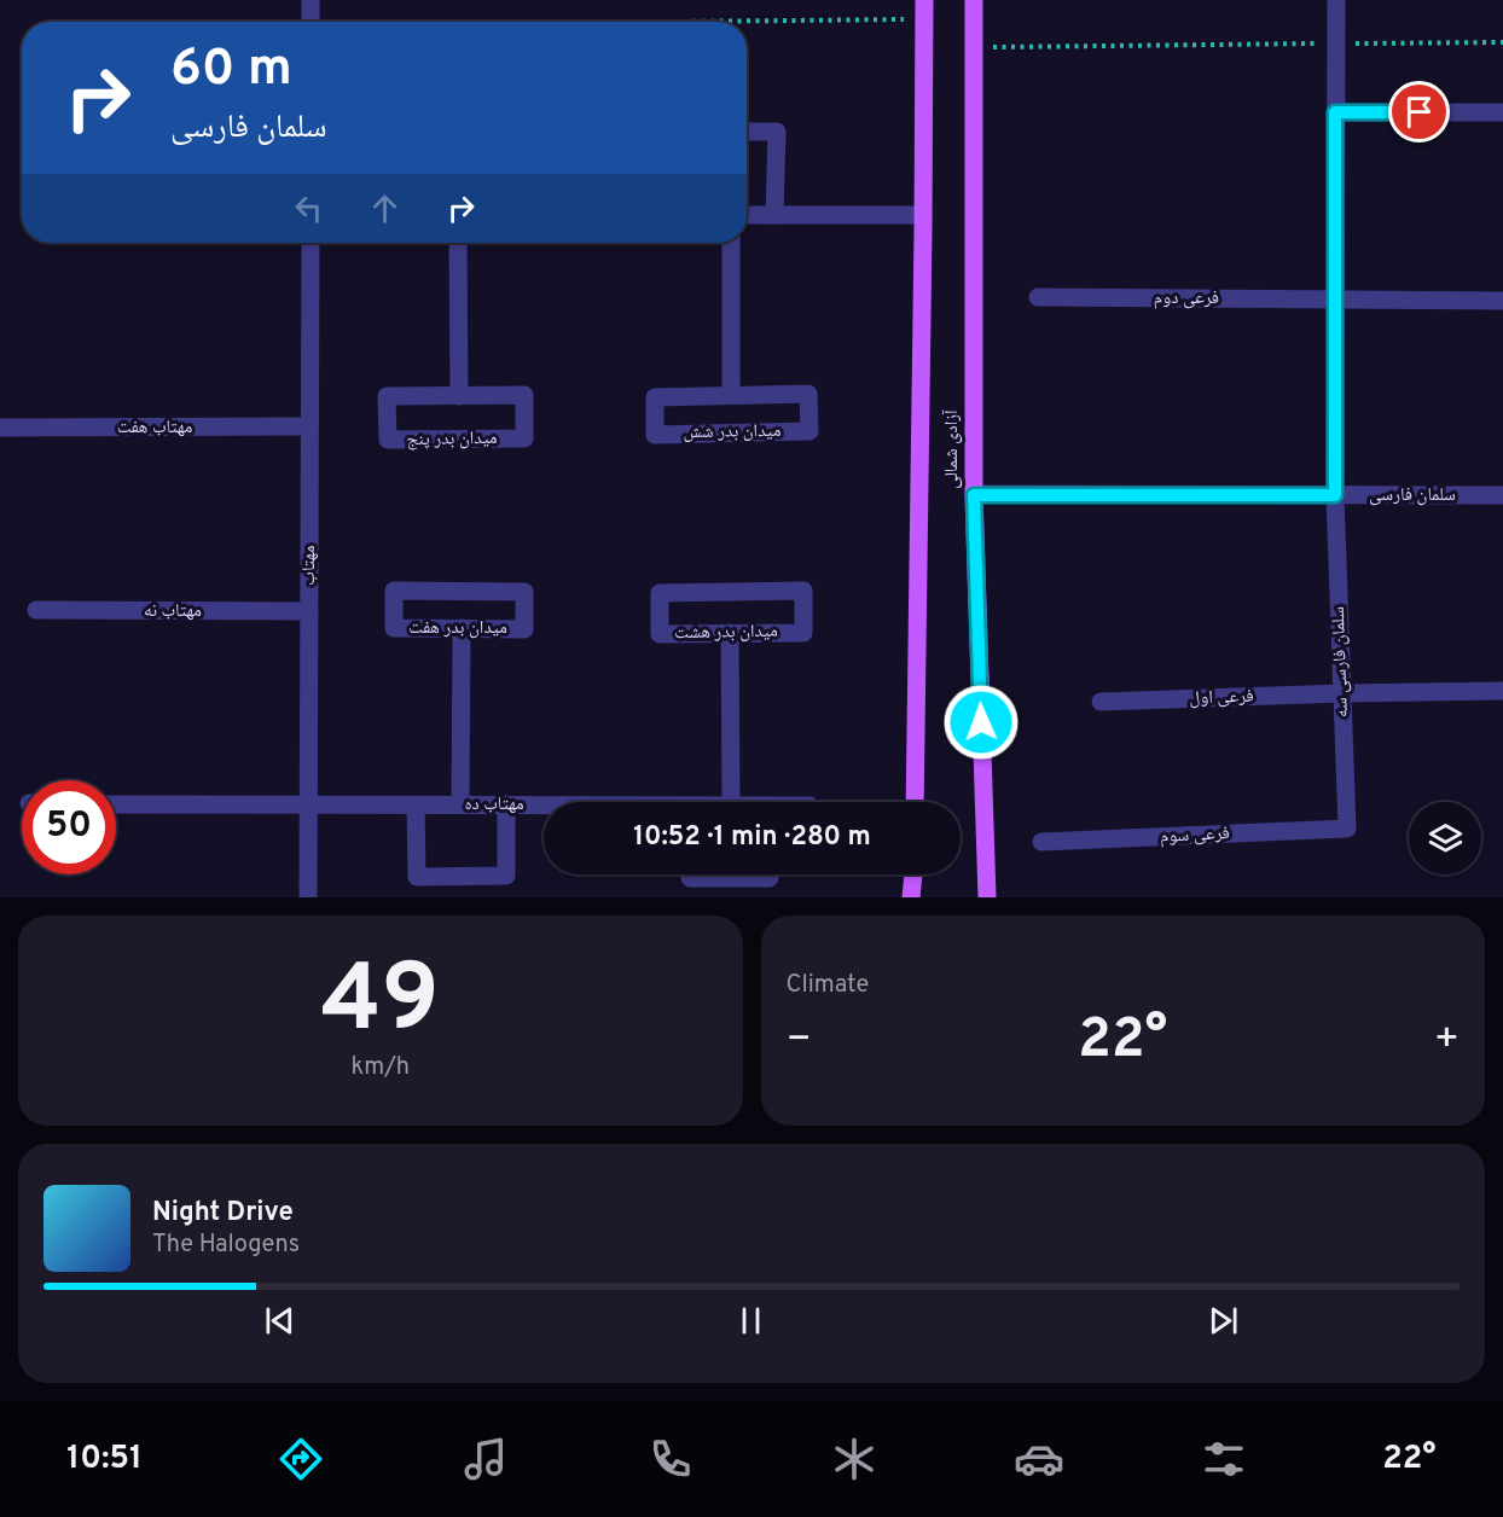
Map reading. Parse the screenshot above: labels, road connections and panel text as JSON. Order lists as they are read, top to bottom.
{
  "streets": {
    "main road": ["آزادی شمالی"],
    "street": [
      "فرعی دوم",
      "مهتاب هفت",
      "میدان بدر شش",
      "میدان بدر پنج",
      "سلمان فارسی",
      "مهتاب",
      "مهتاب نه",
      "میدان بدر هفت",
      "میدان بدر هشت",
      "سلمان فارسی سه",
      "فرعی اول",
      "مهتاب ده",
      "فرعی سوم"
    ]
  },
  "crossings": [
    ["فرعی دوم", "سلمان فارسی سه"],
    ["مهتاب هفت", "مهتاب"],
    ["آزادی شمالی", "سلمان فارسی"],
    ["سلمان فارسی", "سلمان فارسی سه"],
    ["مهتاب", "مهتاب نه"],
    ["مهتاب", "مهتاب ده"],
    ["سلمان فارسی سه", "فرعی اول"],
    ["سلمان فارسی سه", "فرعی سوم"]
  ],
  "page": {
    "turn": ["60 m", "سلمان فارسی"],
    "limit": "50",
    "trip": "10:52 · 1 min · 280 m",
    "tile": [
      ["49", "km/h"],
      "Climate"
    ],
    "heat": ["−", "22°", "+"],
    "song": ["Night Drive", "The Halogens"],
    "tabs": ["10:51", "22°"]
  }
}
